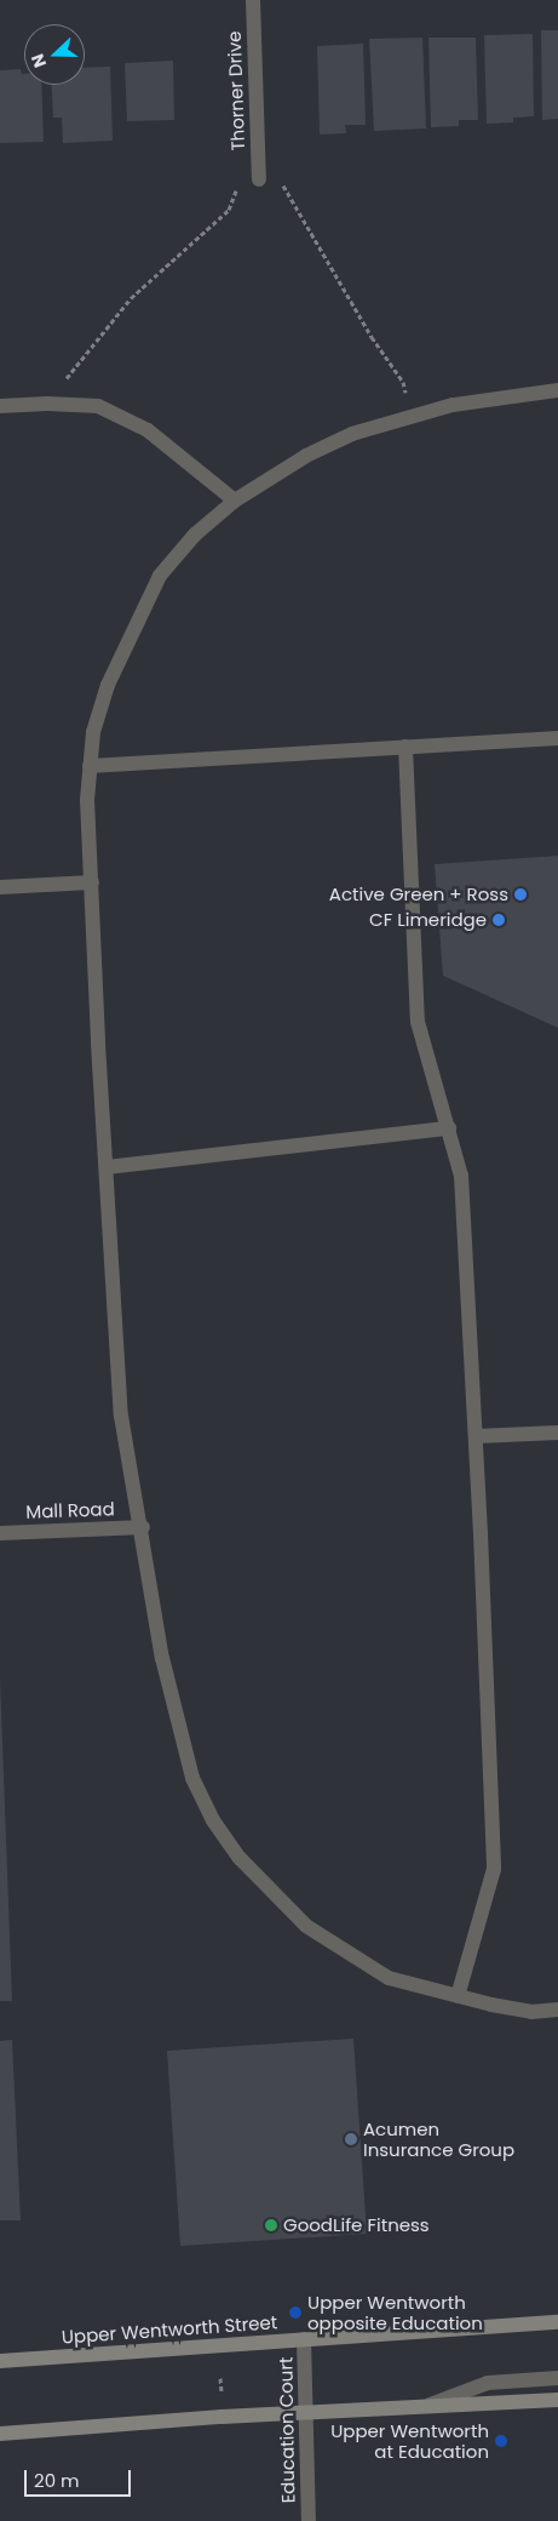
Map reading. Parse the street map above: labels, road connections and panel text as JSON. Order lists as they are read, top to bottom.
{
  "streets": {
    "main road": ["Upper Wentworth Street"],
    "street": ["Thorner Drive", "Mall Road", "Education Court"]
  },
  "crossings": [
    ["Upper Wentworth Street", "Education Court"]
  ],
  "places": [
    "Active Green + Ross",
    "CF Limeridge",
    "Acumen Insurance Group",
    "GoodLife Fitness",
    "Upper Wentworth opposite Education",
    "Upper Wentworth at Education"
  ],
  "scale_bar": "20 m",
  "north": "left"
}
